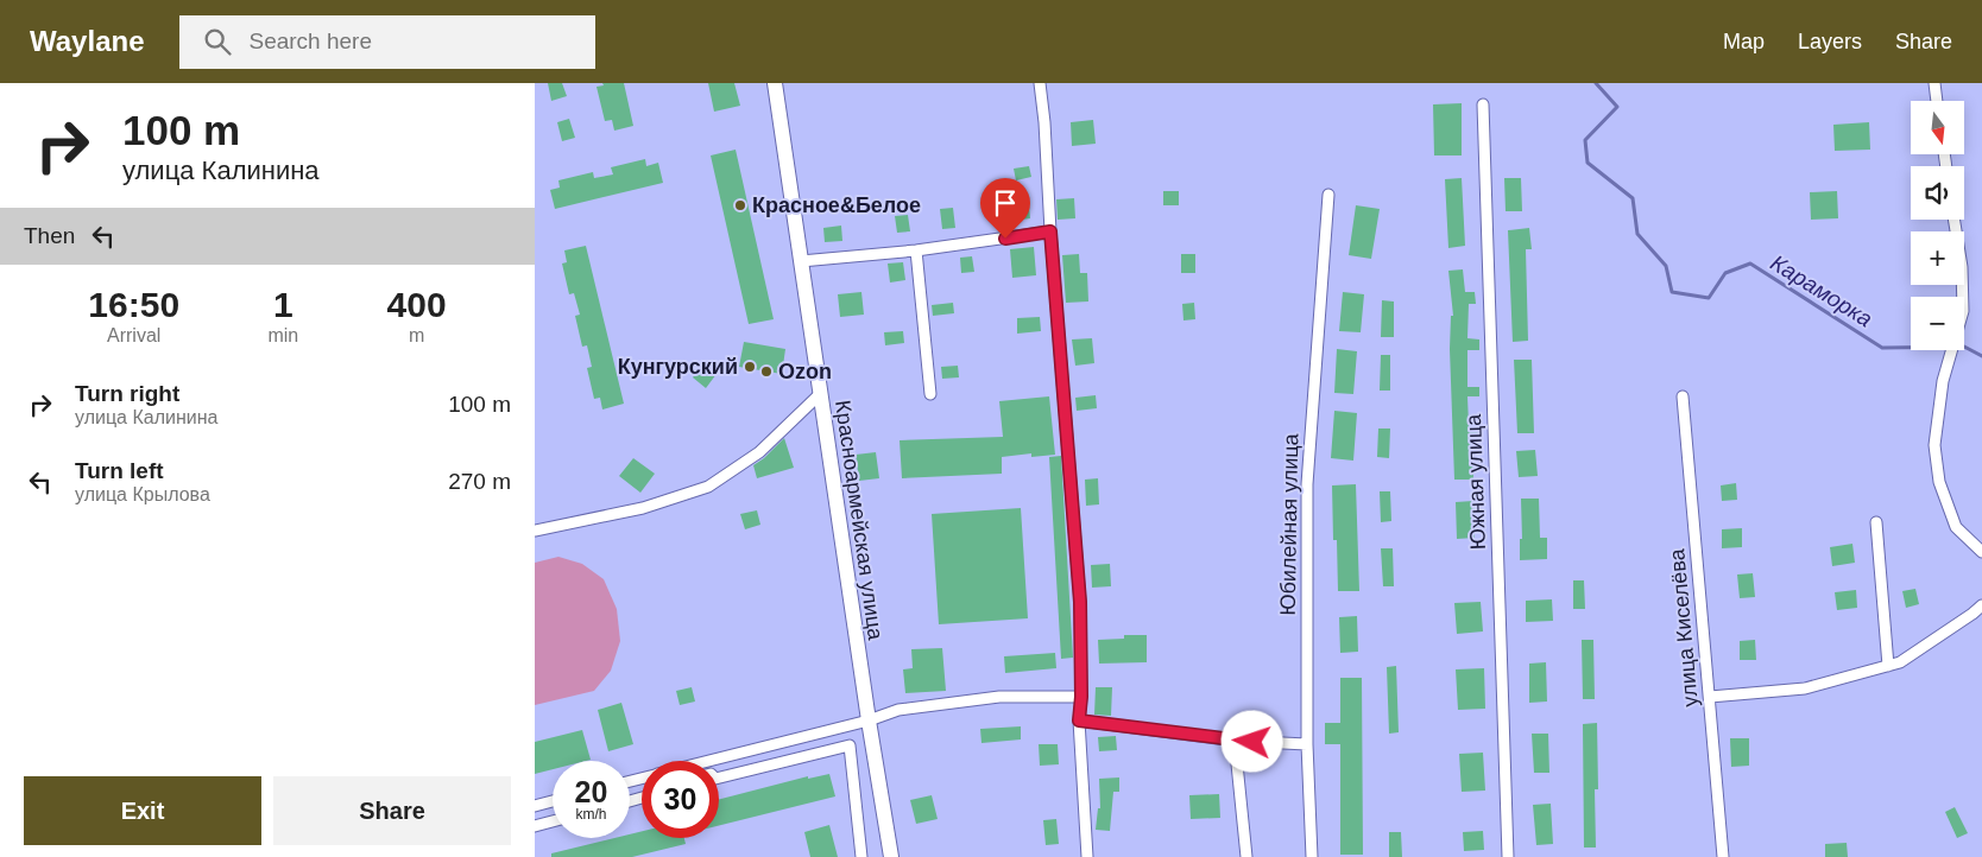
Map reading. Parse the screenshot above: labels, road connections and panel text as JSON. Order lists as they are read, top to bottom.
{
  "streets": {
    "street": [
      "Южная улица",
      "Красноармейская улица",
      "Юбилейная улица",
      "улица Киселёва"
    ]
  },
  "water": ["Караморка"],
  "places": ["Красное&Белое", "Кунгурский", "Ozon"],
  "north": "bottom",
  "page": {
    "header": "Waylane",
    "search": "Search here",
    "nav": ["Map", "Layers", "Share"],
    "turn": ["100 m", "улица Калинина"],
    "map_buttons": ["+", "−"],
    "then": "Then",
    "eta": [
      "16:50",
      "Arrival",
      "1",
      "min",
      "400",
      "m"
    ],
    "list": [
      {
        "name": "Turn right",
        "note": "улица Калинина",
        "value": "100 m"
      },
      {
        "name": "Turn left",
        "note": "улица Крылова",
        "value": "270 m"
      }
    ],
    "speed": "20 km/h",
    "limit": "30",
    "buttons": ["Exit", "Share"]
  }
}
